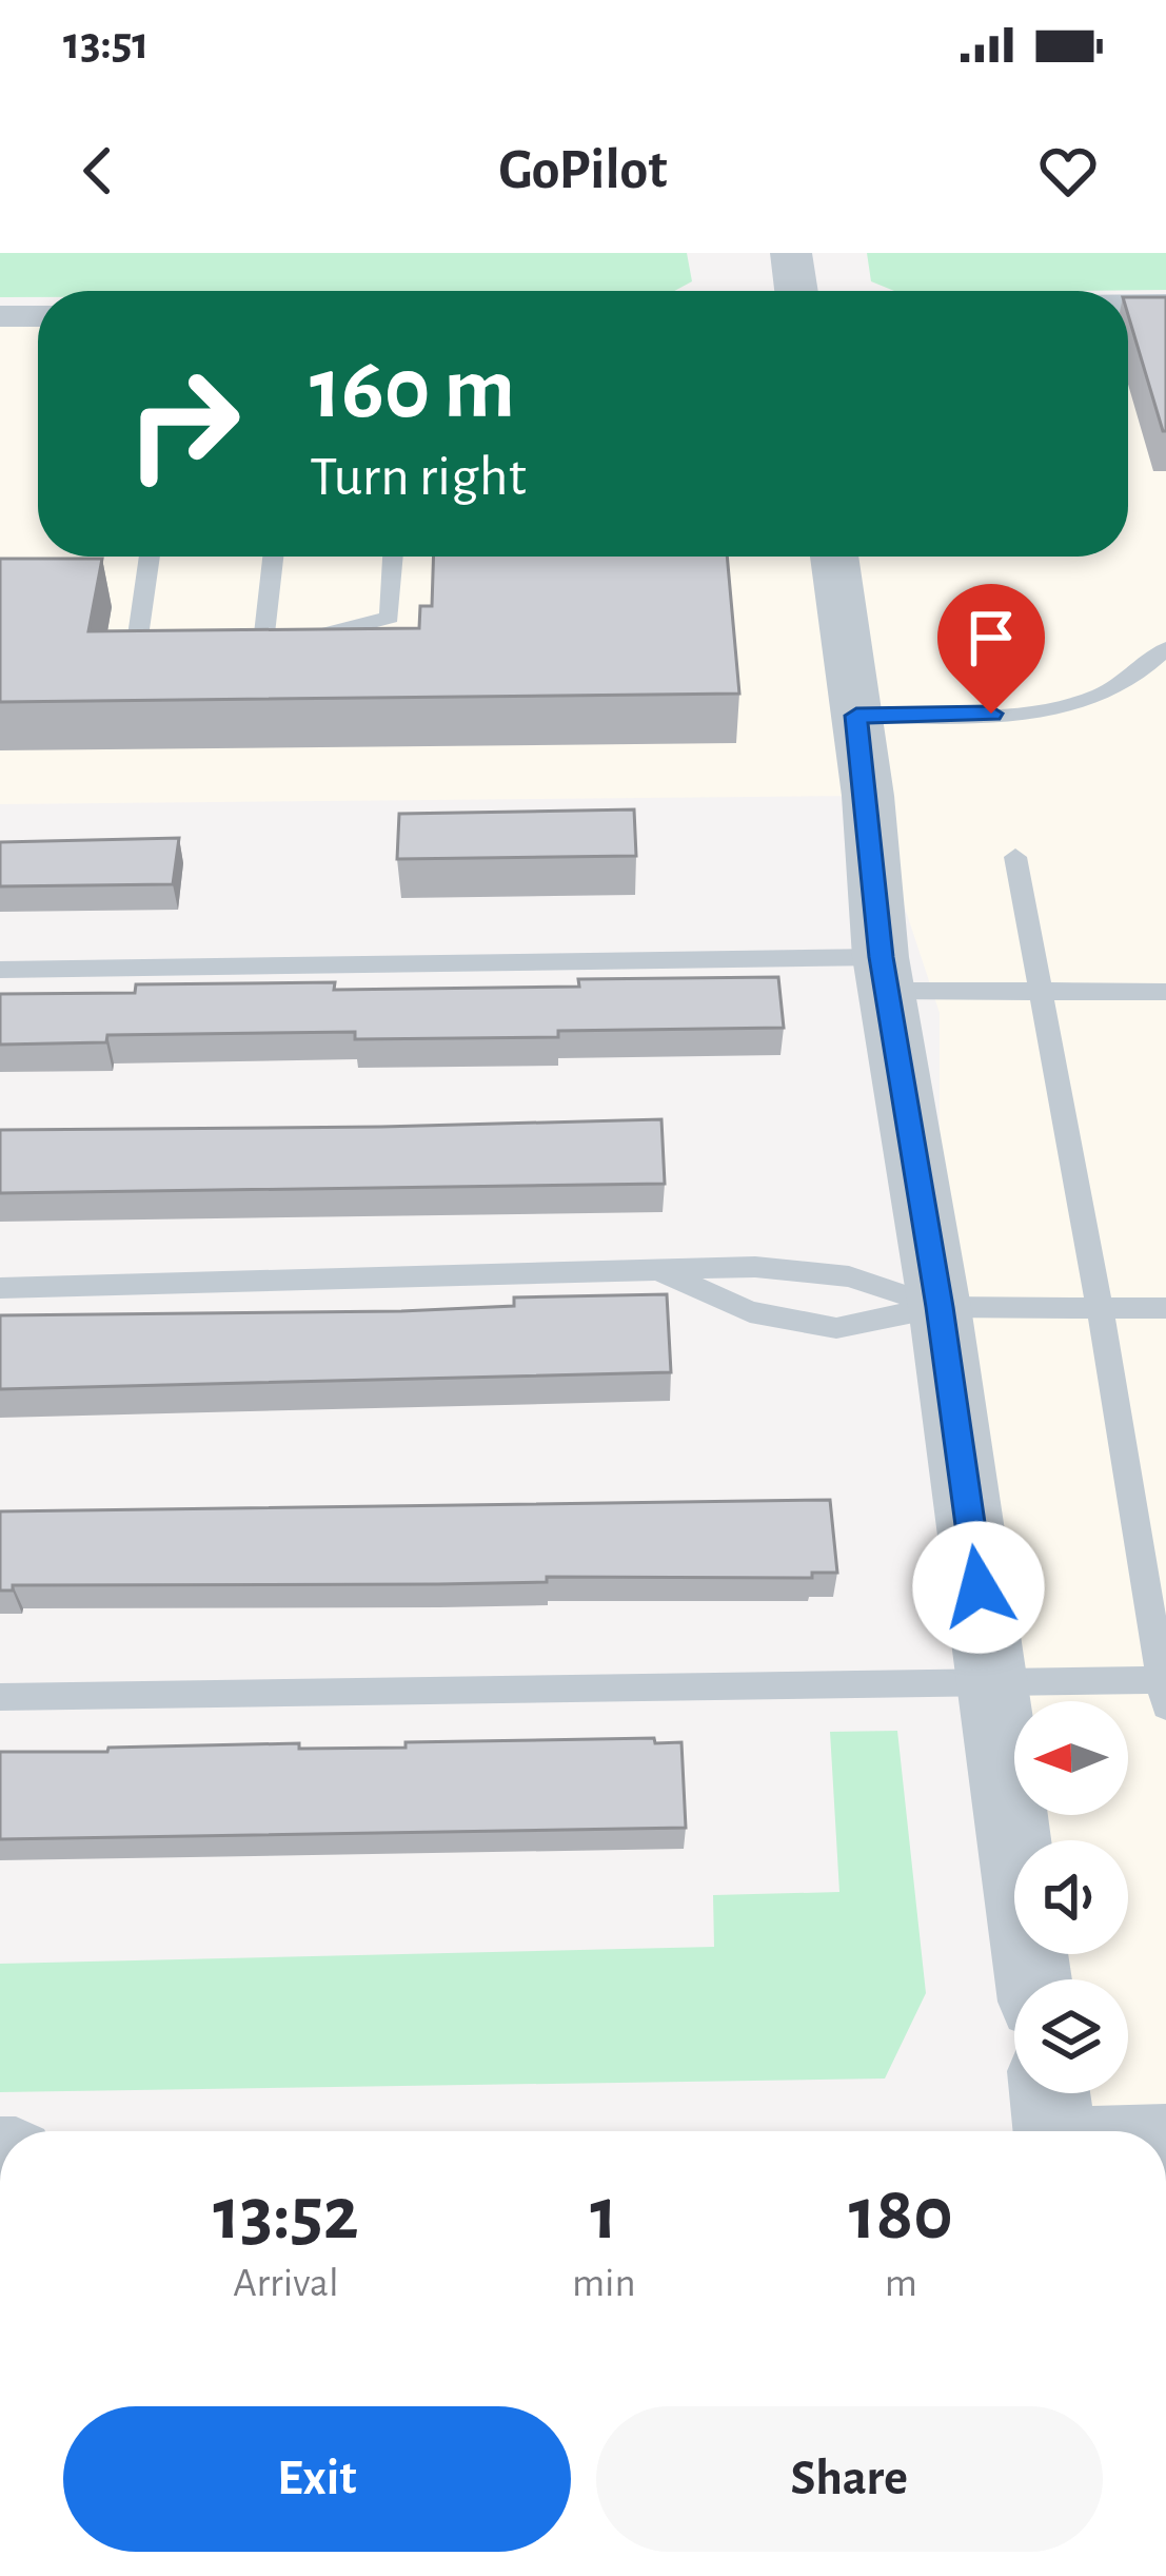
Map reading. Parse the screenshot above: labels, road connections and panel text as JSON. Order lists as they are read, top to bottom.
{
  "north": "left",
  "page": {
    "status": "13:51",
    "header": "GoPilot",
    "turn": ["160 m", "Turn right"],
    "eta": [
      "13:52",
      "Arrival",
      "1",
      "min",
      "180",
      "m"
    ],
    "buttons": ["Exit", "Share"]
  }
}
